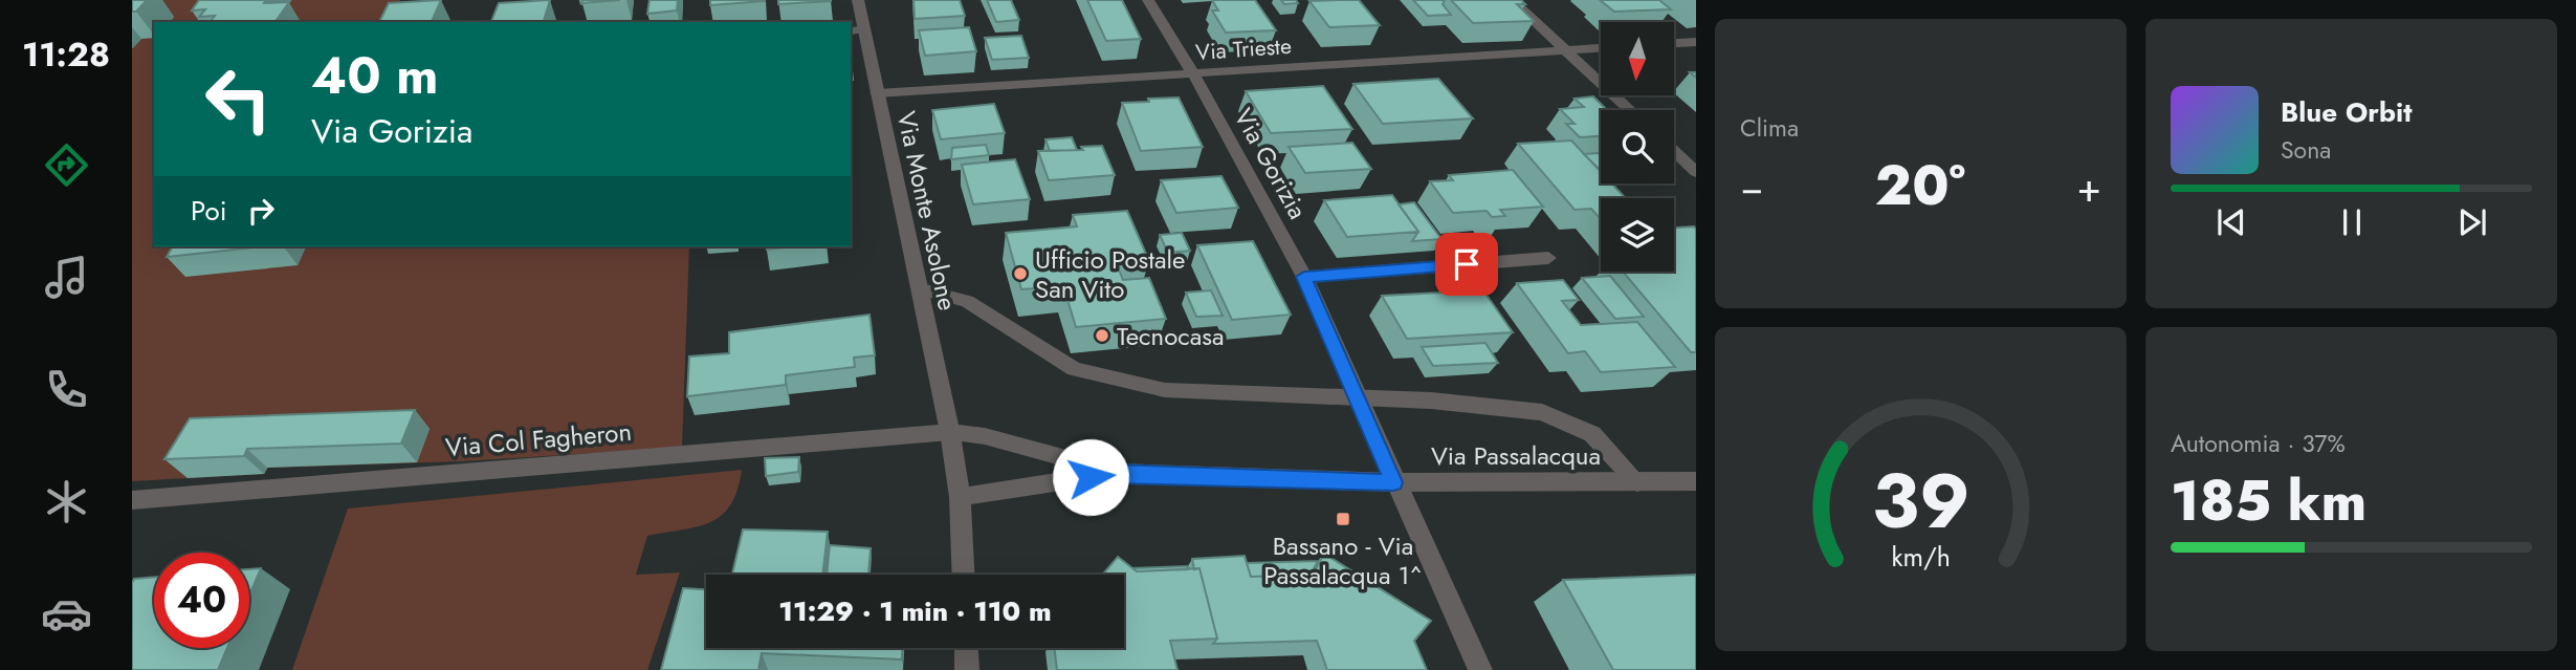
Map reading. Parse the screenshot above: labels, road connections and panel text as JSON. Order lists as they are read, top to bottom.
{
  "streets": {
    "street": [
      "Via Trieste",
      "Via Gorizia",
      "Via Monte Asolone",
      "Via Col Fagheron",
      "Via Passalacqua"
    ]
  },
  "crossings": [
    ["Via Trieste", "Via Gorizia"],
    ["Via Trieste", "Via Monte Asolone"],
    ["Via Gorizia", "Via Passalacqua"],
    ["Via Monte Asolone", "Via Col Fagheron"],
    ["Via Col Fagheron", "Via Passalacqua"]
  ],
  "places": {
    "other": ["Ufficio Postale San Vito", "Tecnocasa"],
    "transit": ["Bassano - Via Passalacqua 1^"]
  },
  "north": "bottom",
  "page": {
    "tabs": "11:28",
    "tile": [
      "Clima",
      ["Autonomia · 37%", "185 km"]
    ],
    "turn": ["40 m", "Via Gorizia"],
    "song": ["Blue Orbit", "Sona"],
    "heat": ["−", "20°", "+"],
    "then": "Poi",
    "limit": "40",
    "trip": "11:29 · 1 min · 110 m",
    "gauge": ["39", "km/h"]
  }
}
